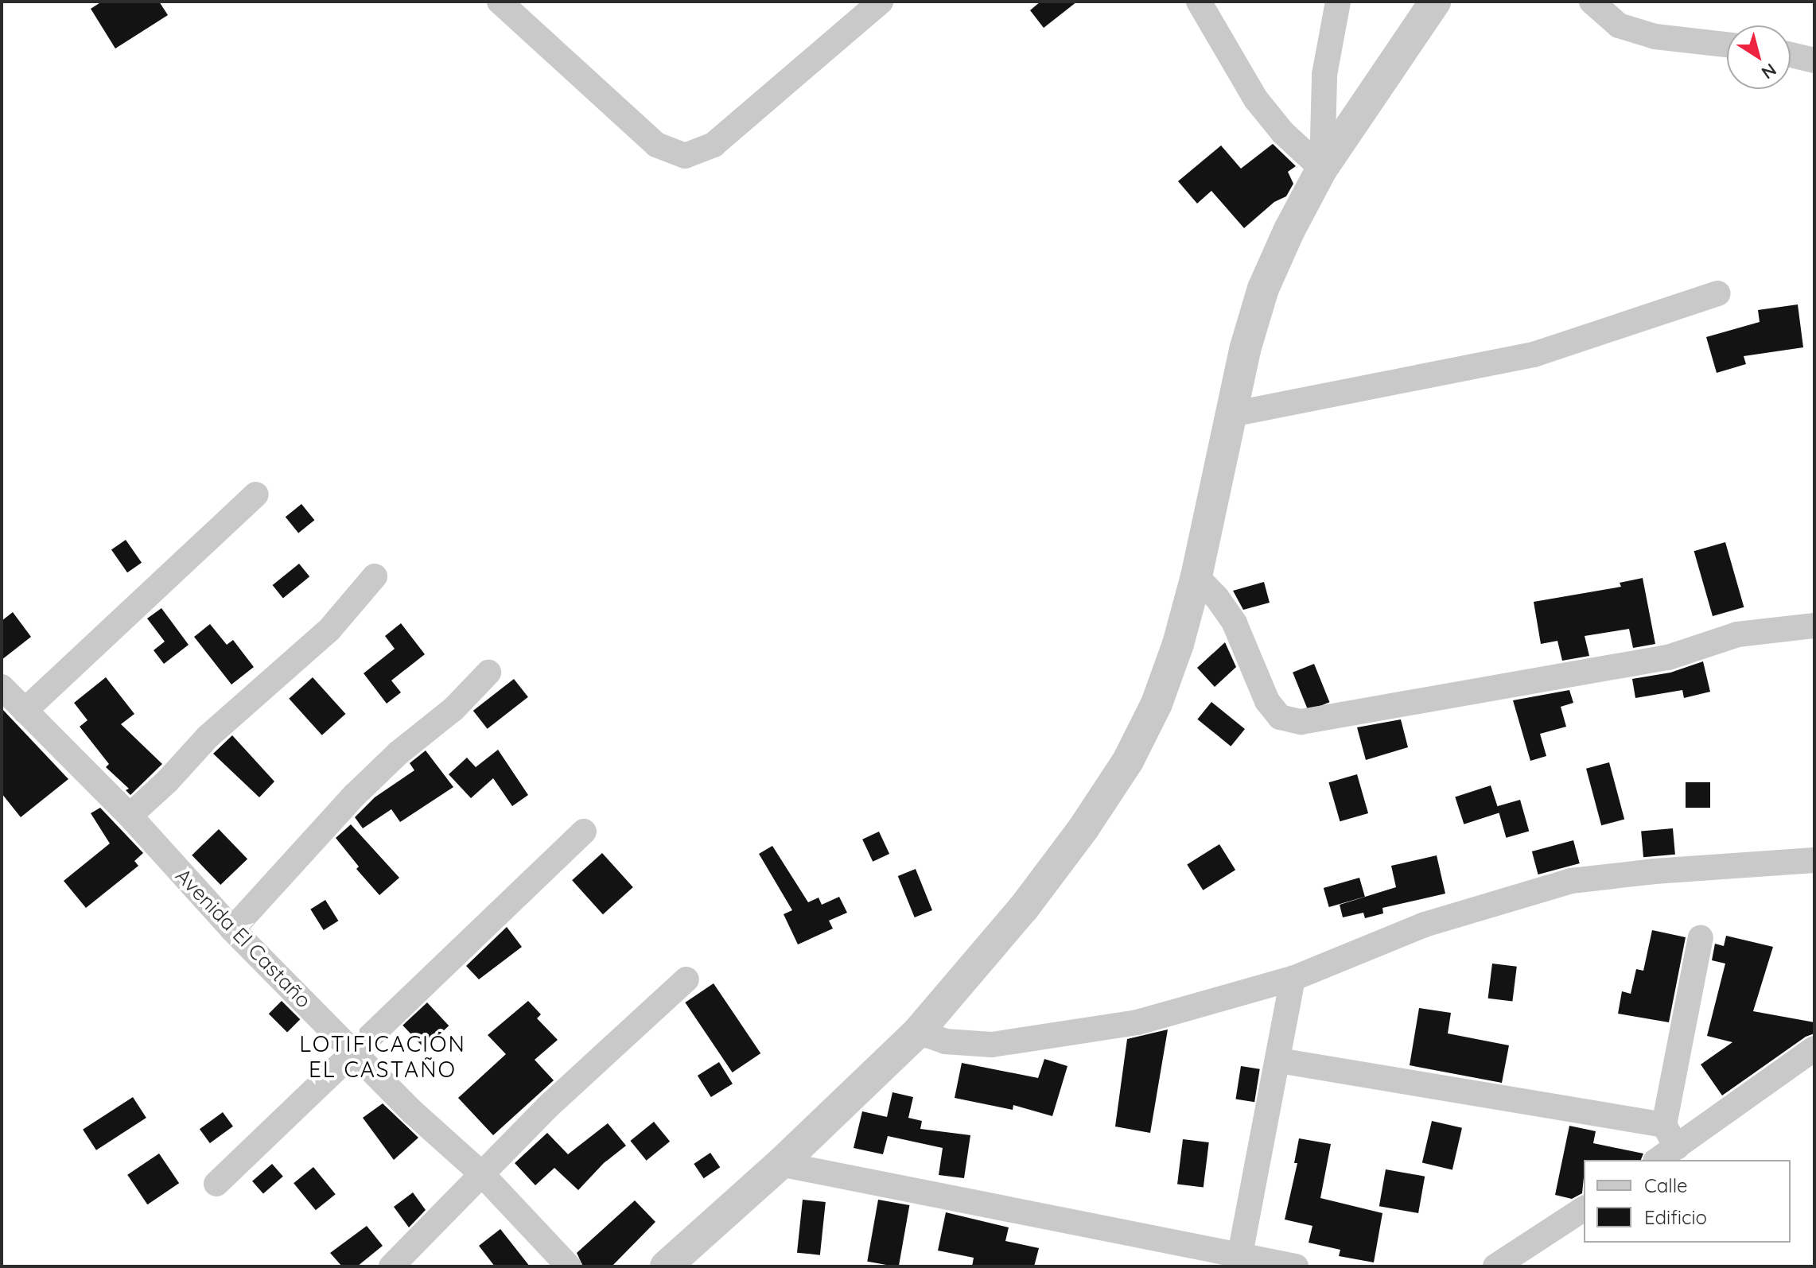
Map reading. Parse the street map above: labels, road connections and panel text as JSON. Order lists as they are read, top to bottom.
{
  "streets": {
    "street": ["Avenida El Castaño"]
  },
  "districts": ["LOTIFICACIÓN EL CASTAÑO"],
  "legend": ["Calle", "Edificio"],
  "north": "bottom right"
}
